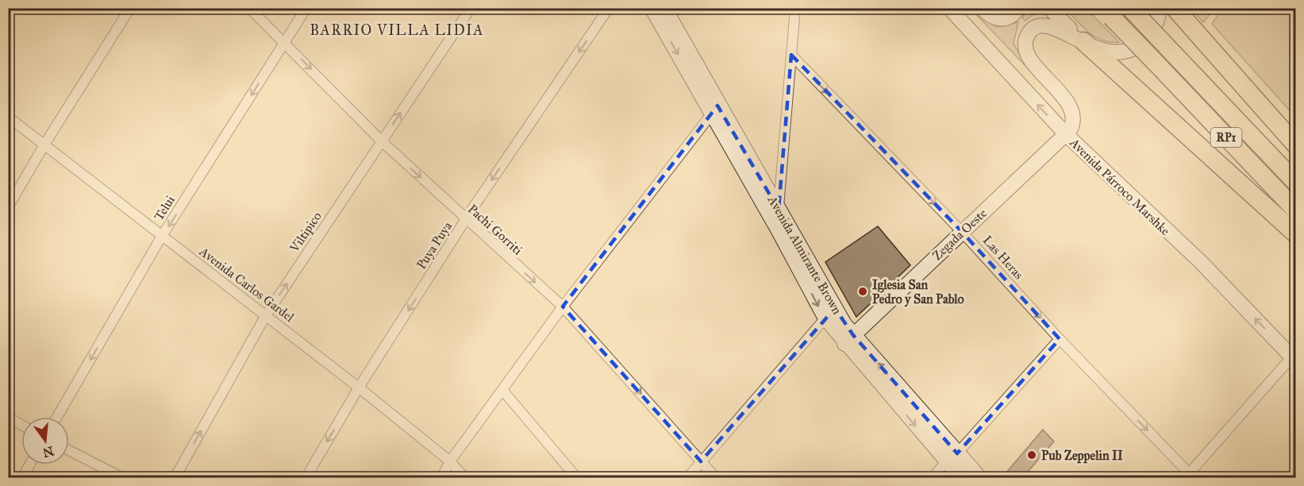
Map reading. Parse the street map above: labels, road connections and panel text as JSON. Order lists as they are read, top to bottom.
{
  "streets": {
    "highway": ["RP1"],
    "main road": ["Avenida Párroco Marshke", "Zegada Oeste", "Avenida Almirante Brown"],
    "street": [
      "Telui",
      "Pachi Gorriti",
      "Viltipico",
      "Puya Puya",
      "Las Heras",
      "Avenida Carlos Gardel"
    ]
  },
  "crossings": [
    ["Avenida Párroco Marshke", "Zegada Oeste"],
    ["Telui", "Pachi Gorriti"],
    ["Telui", "Avenida Carlos Gardel"],
    ["Pachi Gorriti", "Viltipico"],
    ["Pachi Gorriti", "Puya Puya"],
    ["Viltipico", "Avenida Carlos Gardel"],
    ["Zegada Oeste", "Avenida Almirante Brown"],
    ["Zegada Oeste", "Las Heras"],
    ["Puya Puya", "Avenida Carlos Gardel"]
  ],
  "one_way": [
    "Avenida Párroco Marshke",
    "Telui",
    "Pachi Gorriti",
    "Viltipico",
    "Puya Puya",
    "Las Heras"
  ],
  "districts": ["BARRIO VILLA LIDIA"],
  "places": ["Iglesia San Pedro y San Pablo", "Pub Zeppelin II"],
  "north": "bottom"
}
